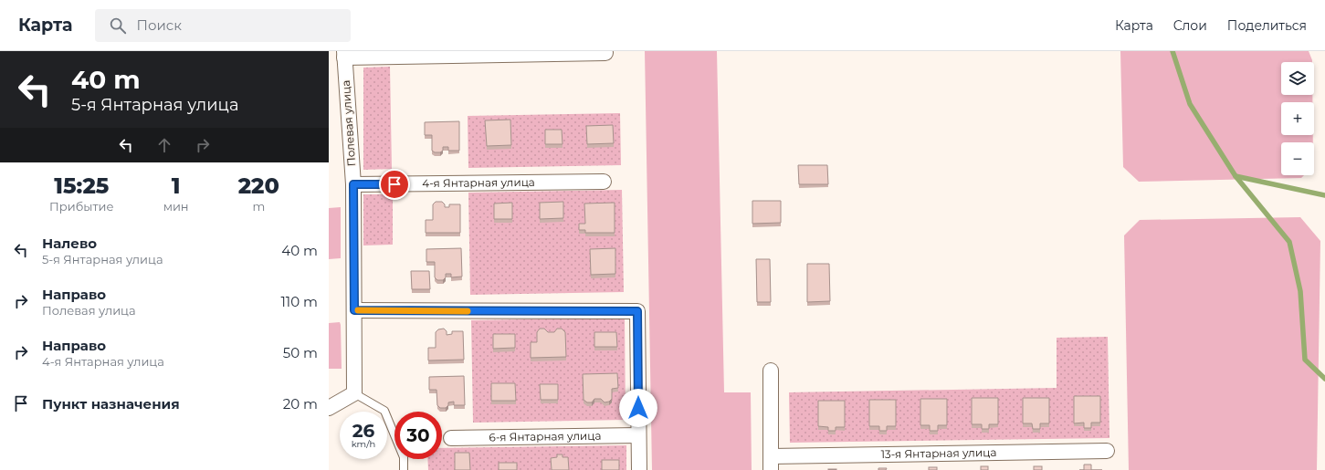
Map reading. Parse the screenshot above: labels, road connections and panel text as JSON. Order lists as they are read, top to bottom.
{
  "streets": {
    "street": [
      "Полевая улица",
      "4-я Янтарная улица",
      "6-я Янтарная улица",
      "13-я Янтарная улица"
    ]
  },
  "crossings": [
    ["Полевая улица", "4-я Янтарная улица"]
  ],
  "page": {
    "header": "Карта",
    "search": "Поиск",
    "nav": ["Карта", "Слои", "Поделиться"],
    "turn": ["40 m", "5-я Янтарная улица"],
    "map_buttons": ["+", "−"],
    "eta": [
      "15:25",
      "Прибытие",
      "1",
      "мин",
      "220",
      "m"
    ],
    "list": [
      {
        "name": "Налево",
        "note": "5-я Янтарная улица",
        "value": "40 m"
      },
      {
        "name": "Направо",
        "note": "Полевая улица",
        "value": "110 m"
      },
      {
        "name": "Направо",
        "note": "4-я Янтарная улица",
        "value": "50 m"
      },
      {
        "name": "Пункт назначения",
        "value": "20 m"
      }
    ],
    "speed": "26 km/h",
    "limit": "30"
  }
}
